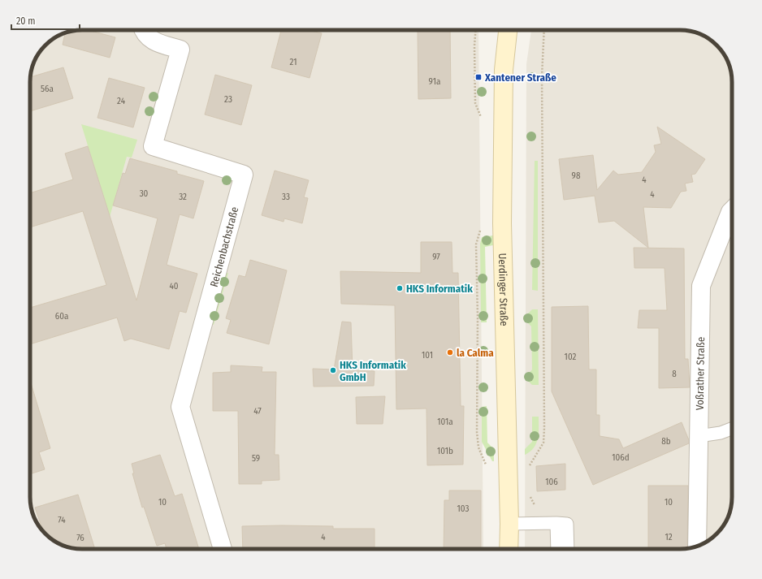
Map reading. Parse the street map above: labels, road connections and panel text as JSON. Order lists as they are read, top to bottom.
{
  "streets": {
    "main road": ["Uerdinger Straße"],
    "street": ["Reichenbachstraße", "Voßrather Straße"]
  },
  "places": {
    "transit": ["Xantener Straße"],
    "other": ["HKS Informatik", "la Calma", "HKS Informatik GmbH"]
  },
  "house_numbers": [
    "21",
    "91a",
    "56a",
    "23",
    "24",
    "98",
    "4",
    "30",
    "4",
    "32",
    "33",
    "97",
    "40",
    "60a",
    "101",
    "102",
    "8",
    "47",
    "101a",
    "8b",
    "101b",
    "106d",
    "59",
    "106",
    "10",
    "10",
    "103",
    "74",
    "4",
    "12",
    "76"
  ],
  "scale_bar": "20 m"
}
